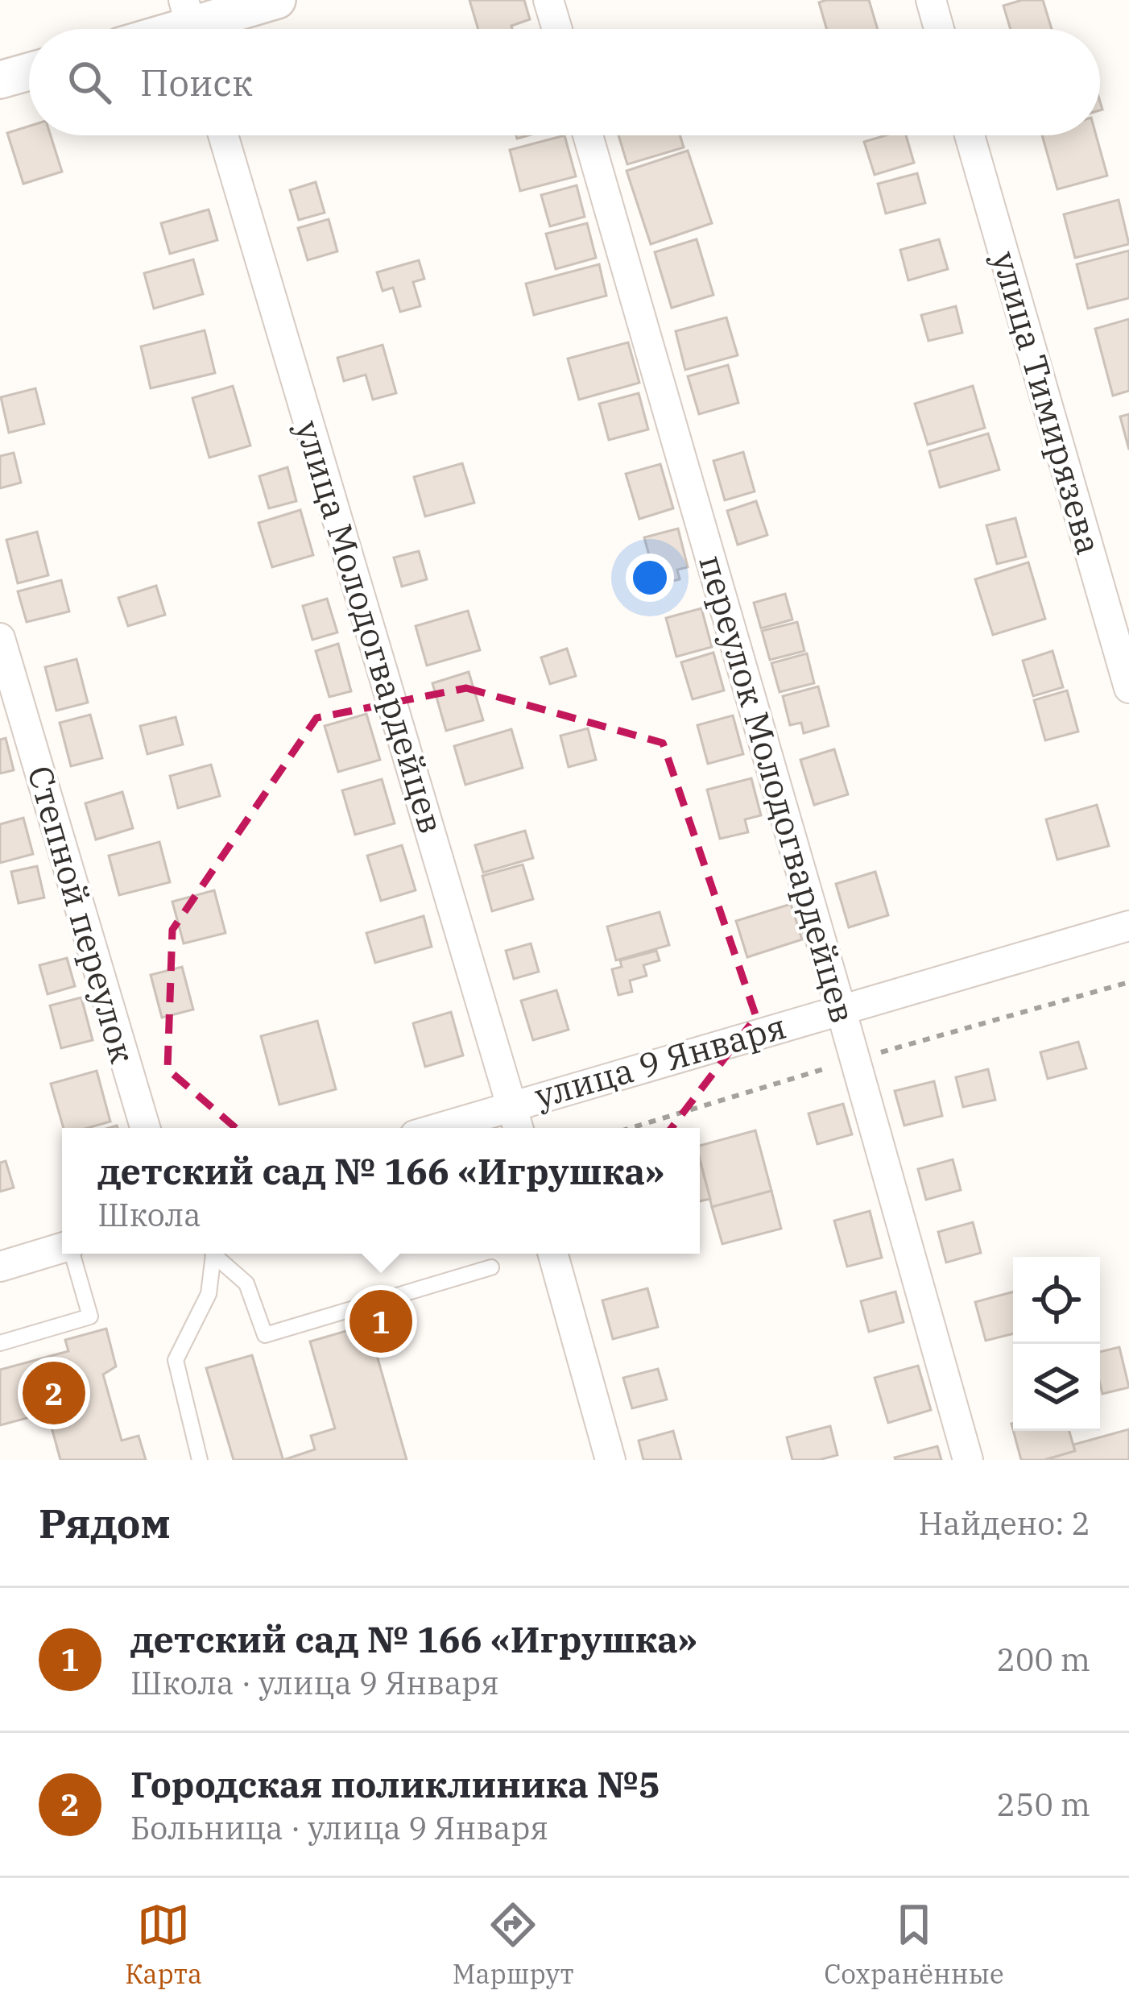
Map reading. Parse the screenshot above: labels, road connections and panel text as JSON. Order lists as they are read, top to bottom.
{
  "streets": {
    "street": [
      "улица Тимирязева",
      "улица Молодогвардейцев",
      "переулок Молодогвардейцев",
      "Степной переулок",
      "улица 9 Января"
    ]
  },
  "crossings": [
    ["улица Молодогвардейцев", "улица 9 Января"],
    ["переулок Молодогвардейцев", "улица 9 Января"]
  ],
  "page": {
    "search": "Поиск",
    "popup": ["детский сад № 166 «Игрушка»", "Школа"],
    "pins": ["1", "2"],
    "heading": ["Рядом", "Найдено: 2"],
    "list": [
      {
        "mark": "1",
        "name": "детский сад № 166 «Игрушка»",
        "note": "Школа · улица 9 Января",
        "value": "200 m"
      },
      {
        "mark": "2",
        "name": "Городская поликлиника №5",
        "note": "Больница · улица 9 Января",
        "value": "250 m"
      }
    ],
    "nav": ["Карта", "Маршрут", "Сохранённые"]
  }
}
